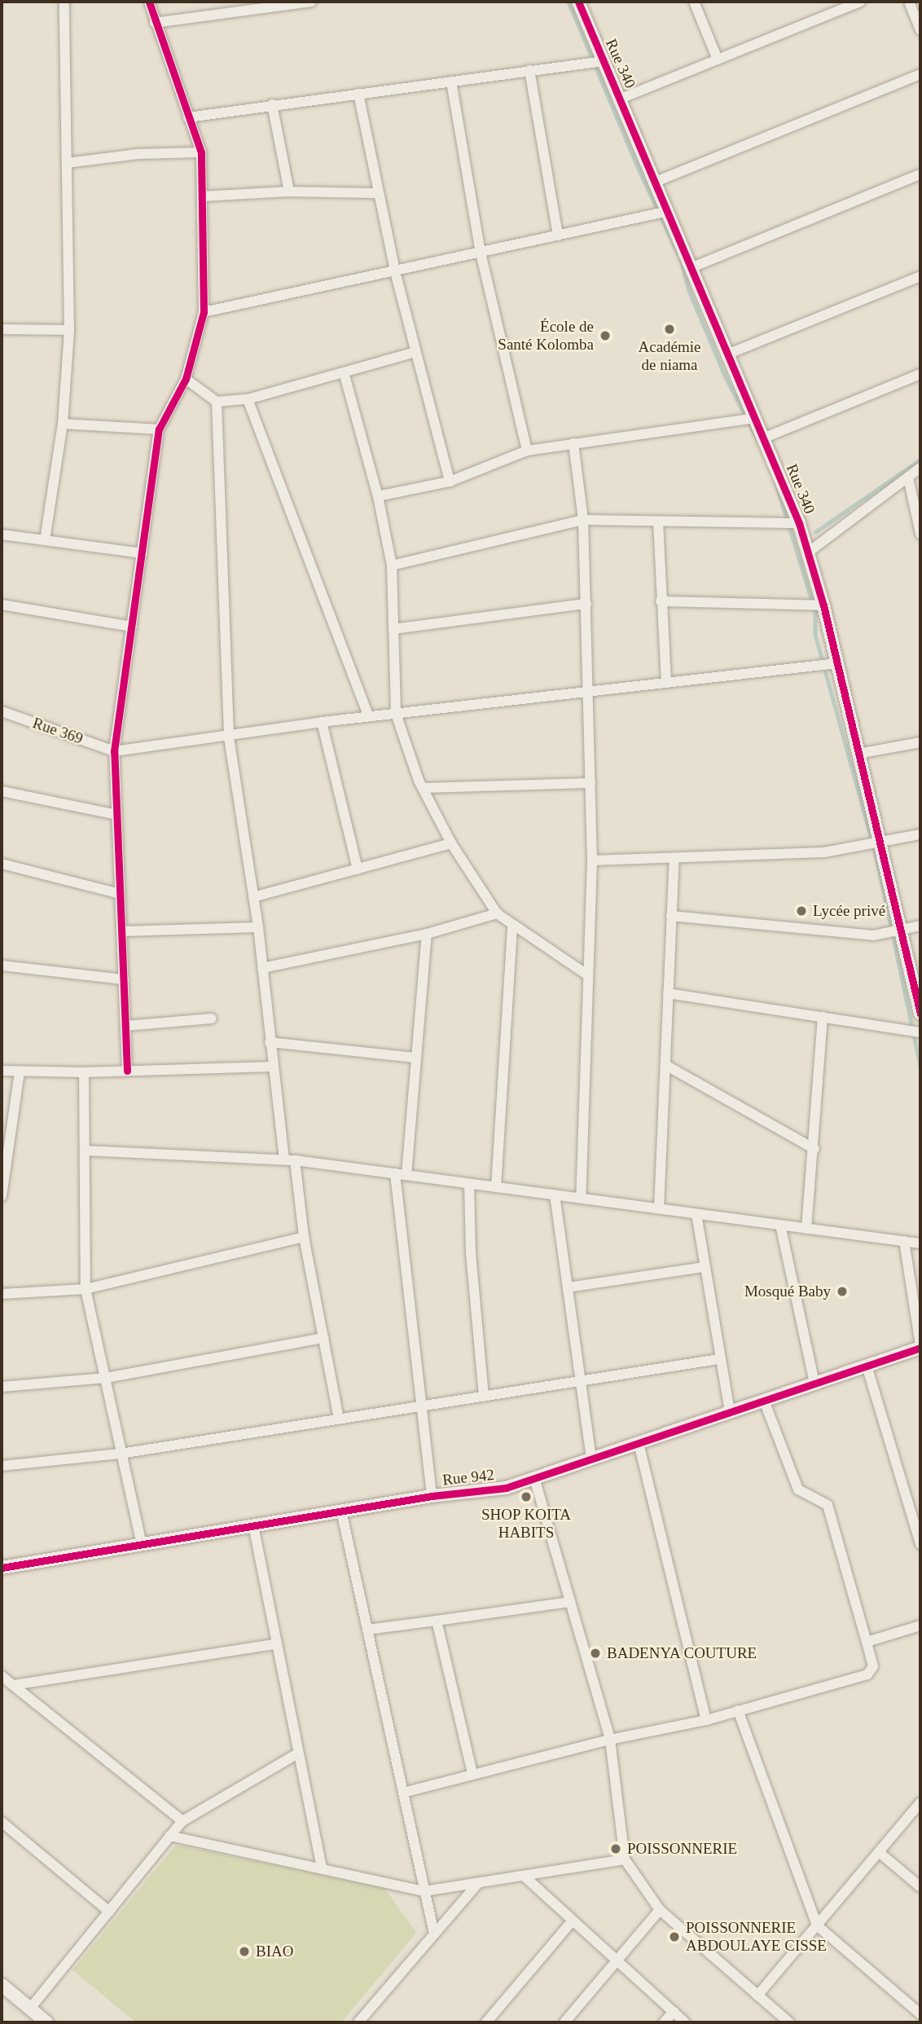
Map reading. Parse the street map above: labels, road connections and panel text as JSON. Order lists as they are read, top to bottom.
{
  "streets": {
    "street": ["Rue 340", "Rue 369", "Rue 942"]
  },
  "places": [
    "Académie de niama",
    "École de Santé Kolomba",
    "Lycée privé",
    "Mosqué Baby",
    "SHOP KOITA HABITS",
    "BADENYA COUTURE",
    "POISSONNERIE",
    "POISSONNERIE ABDOULAYE CISSE",
    "BIAO"
  ]
}
